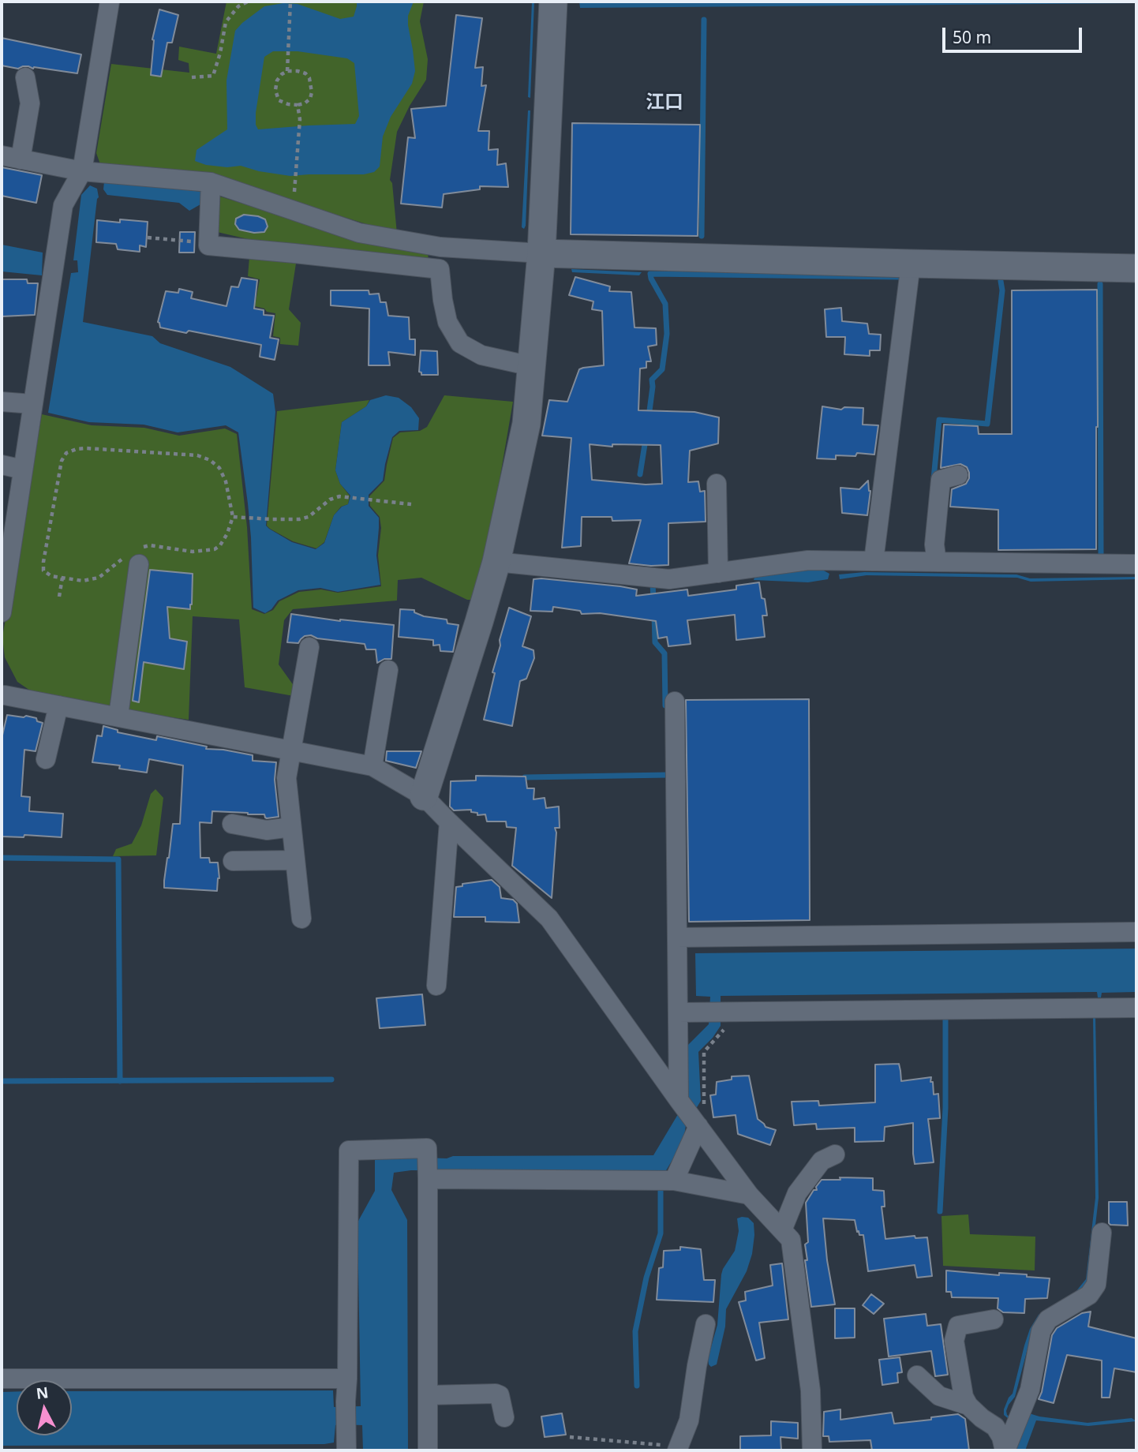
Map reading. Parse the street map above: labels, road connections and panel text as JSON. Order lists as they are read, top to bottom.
{
  "districts": ["江口"],
  "scale_bar": "50 m",
  "north": "top"
}
